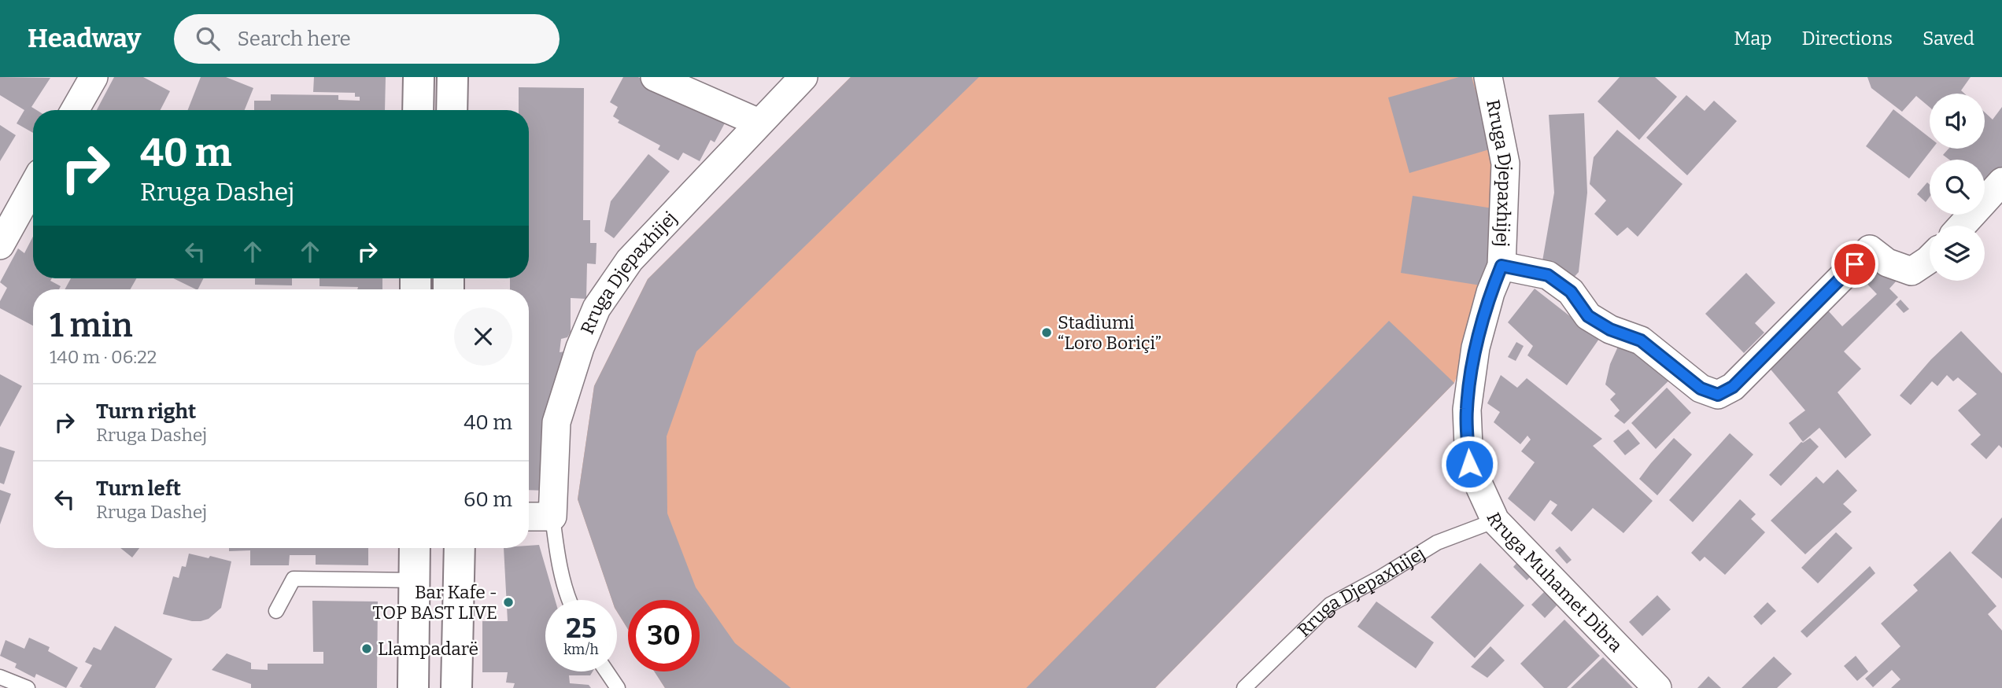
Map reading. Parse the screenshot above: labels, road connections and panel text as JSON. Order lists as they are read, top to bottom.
{
  "streets": {
    "street": ["Rruga Djepaxhijej", "Rruga Muhamet Dibra"]
  },
  "crossings": [
    ["Rruga Djepaxhijej", "Rruga Muhamet Dibra"]
  ],
  "places": ["Stadiumi “Loro Boriçi”", "Bar Kafe - TOP BAST LIVE", "Llampadarë"],
  "page": {
    "header": "Headway",
    "search": "Search here",
    "nav": ["Map", "Directions", "Saved"],
    "turn": ["40 m", "Rruga Dashej"],
    "heading": ["1 min", "140 m · 06:22"],
    "list": [
      {
        "name": "Turn right",
        "note": "Rruga Dashej",
        "value": "40 m"
      },
      {
        "name": "Turn left",
        "note": "Rruga Dashej",
        "value": "60 m"
      }
    ],
    "speed": "25 km/h",
    "limit": "30"
  }
}
